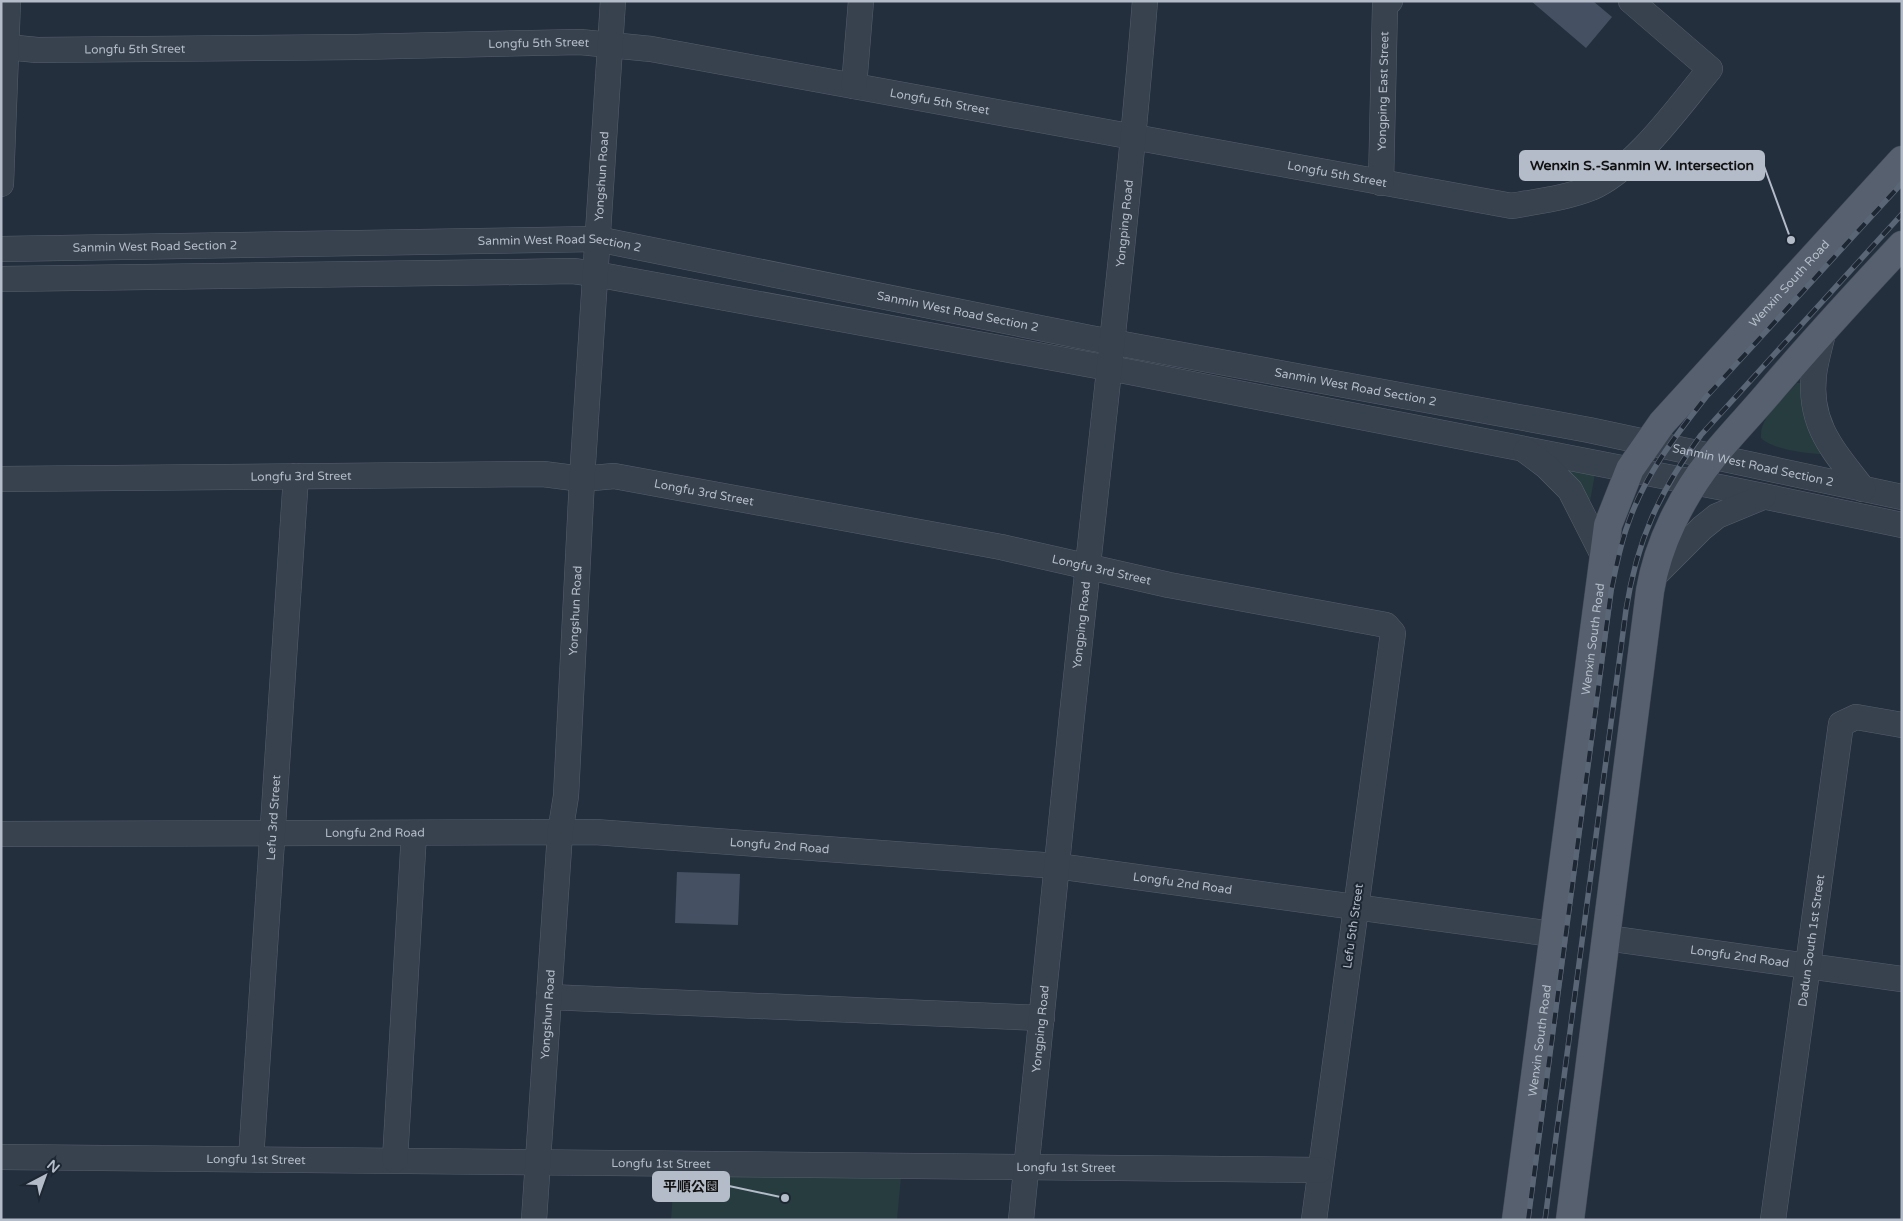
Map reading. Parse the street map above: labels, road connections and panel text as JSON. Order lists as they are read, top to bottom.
{
  "streets": {
    "main road": ["Wenxin South Road"],
    "street": [
      "Longfu 5th Street",
      "Yongping East Street",
      "Yongshun Road",
      "Yongping Road",
      "Sanmin West Road Section 2",
      "Longfu 3rd Street",
      "Lefu 3rd Street",
      "Longfu 2nd Road",
      "Lefu 5th Street",
      "Dadun South 1st Street",
      "Longfu 1st Street"
    ]
  },
  "crossings": [
    ["Longfu 5th Street", "Yongping East Street"],
    ["Longfu 5th Street", "Yongshun Road"],
    ["Longfu 5th Street", "Yongping Road"],
    ["Yongshun Road", "Sanmin West Road Section 2"],
    ["Yongshun Road", "Longfu 3rd Street"],
    ["Yongshun Road", "Longfu 2nd Road"],
    ["Yongshun Road", "Longfu 1st Street"],
    ["Yongping Road", "Sanmin West Road Section 2"],
    ["Yongping Road", "Longfu 3rd Street"],
    ["Yongping Road", "Longfu 2nd Road"],
    ["Yongping Road", "Longfu 1st Street"],
    ["Sanmin West Road Section 2", "Wenxin South Road"],
    ["Wenxin South Road", "Longfu 2nd Road"],
    ["Longfu 3rd Street", "Lefu 3rd Street"],
    ["Longfu 3rd Street", "Lefu 5th Street"],
    ["Lefu 3rd Street", "Longfu 2nd Road"],
    ["Lefu 3rd Street", "Longfu 1st Street"],
    ["Longfu 2nd Road", "Lefu 5th Street"],
    ["Longfu 2nd Road", "Dadun South 1st Street"],
    ["Lefu 5th Street", "Longfu 1st Street"]
  ],
  "places": ["Wenxin S.-Sanmin W. Intersection", "平順公園"],
  "north": "top right"
}
